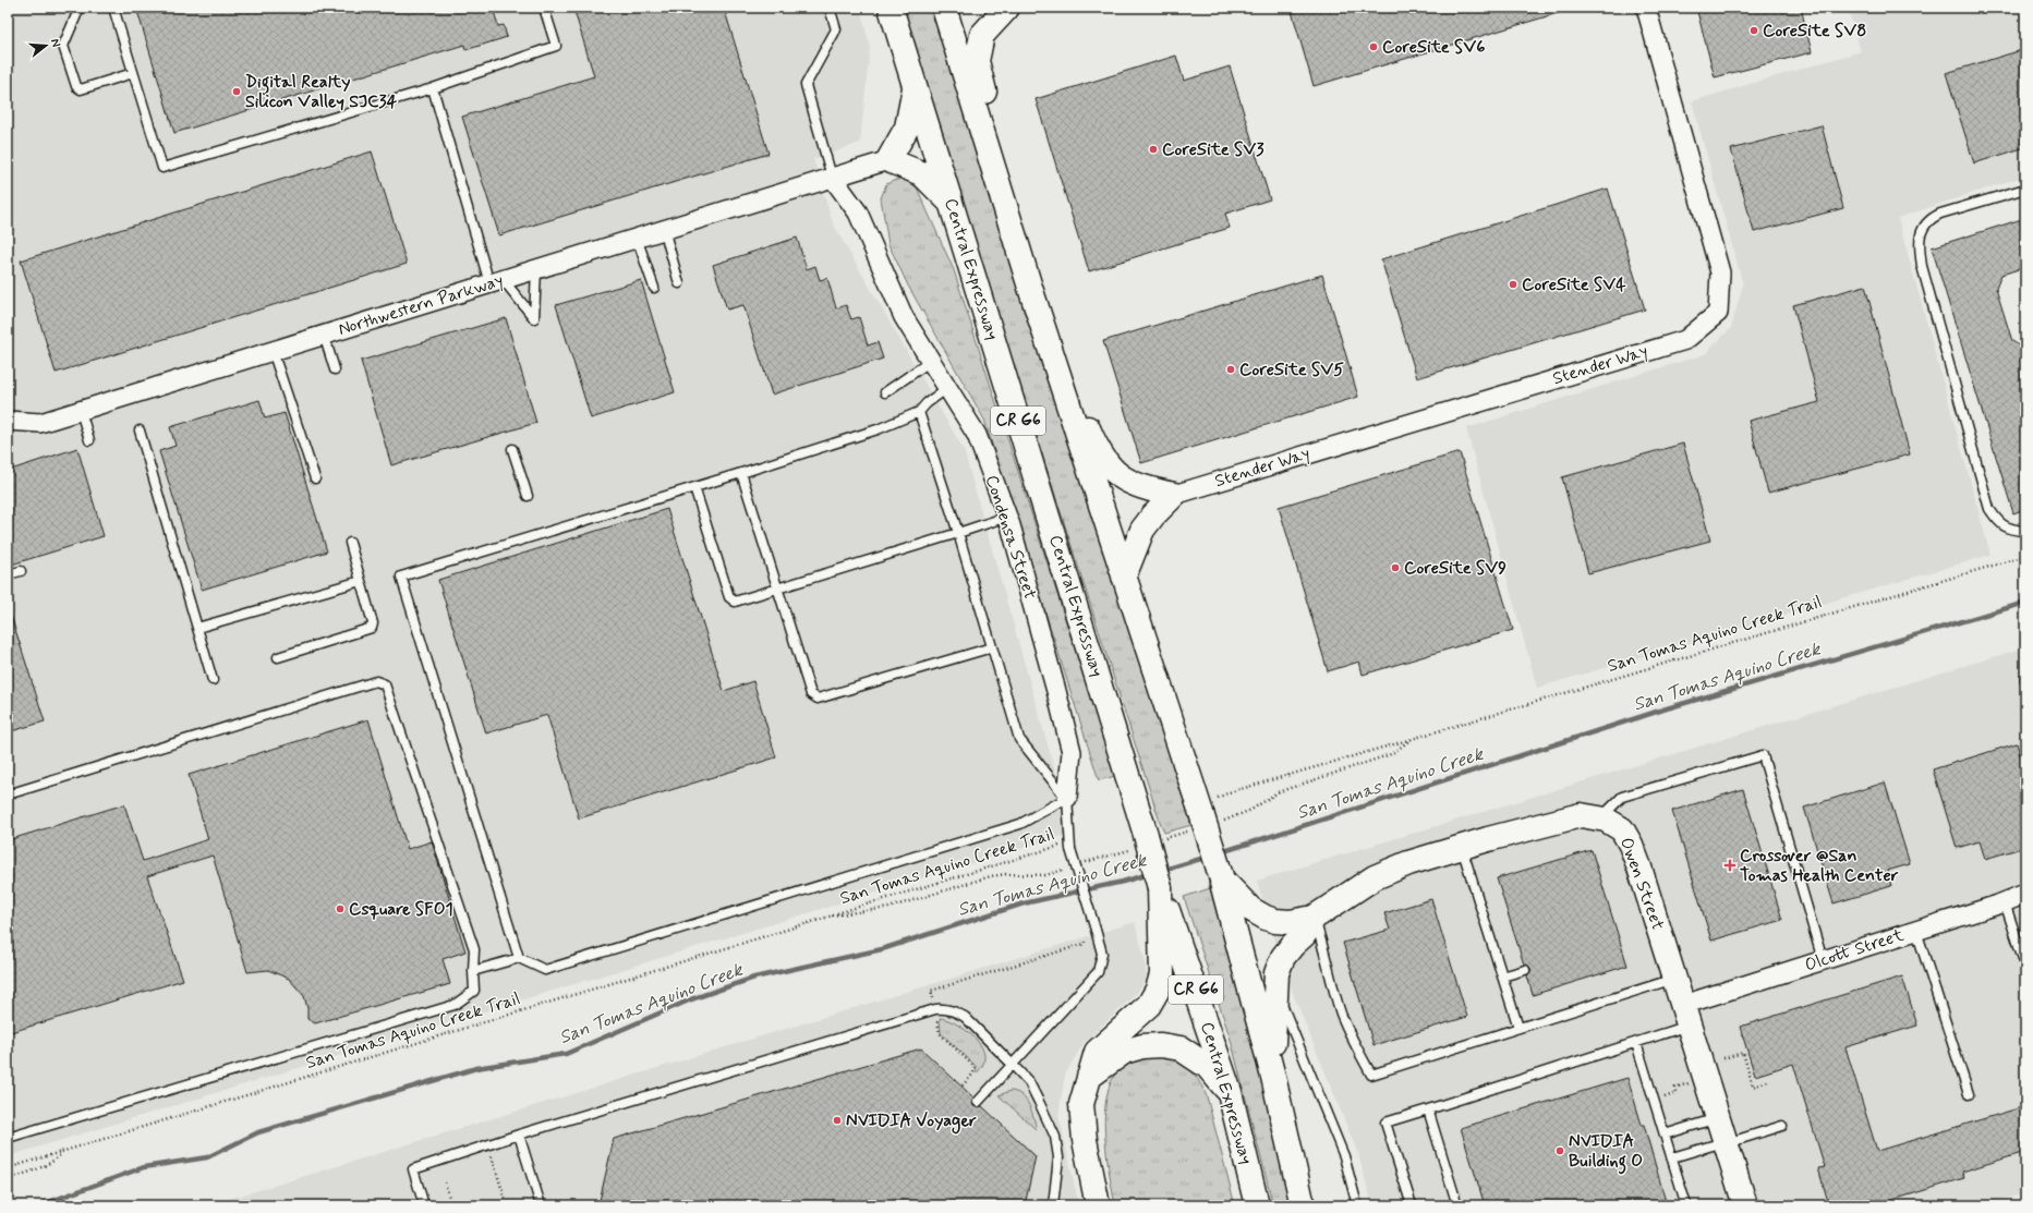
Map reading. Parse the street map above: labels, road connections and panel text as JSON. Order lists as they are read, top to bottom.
{
  "streets": {
    "highway": ["Central Expressway", "CR G6", "Owen Street"],
    "street": [
      "Northwestern Parkway",
      "Stender Way",
      "Condensa Street",
      "Olcott Street"
    ],
    "path": ["San Tomas Aquino Creek Trail"]
  },
  "crossings": [
    ["Central Expressway", "San Tomas Aquino Creek Trail"],
    ["Northwestern Parkway", "Condensa Street"],
    ["CR G6", "San Tomas Aquino Creek Trail"],
    ["Condensa Street", "San Tomas Aquino Creek Trail"],
    ["Owen Street", "Olcott Street"]
  ],
  "water": ["San Tomas Aquino Creek"],
  "places": {
    "other": [
      "CoreSite SV8",
      "CoreSite SV6",
      "Digital Realty Silicon Valley SJC34",
      "CoreSite SV3",
      "CoreSite SV4",
      "CoreSite SV5",
      "CoreSite SV9",
      "Csquare SFO1",
      "NVIDIA Voyager",
      "NVIDIA Building O"
    ],
    "health": ["Crossover @San Tomas Health Center"]
  },
  "north": "right"
}
